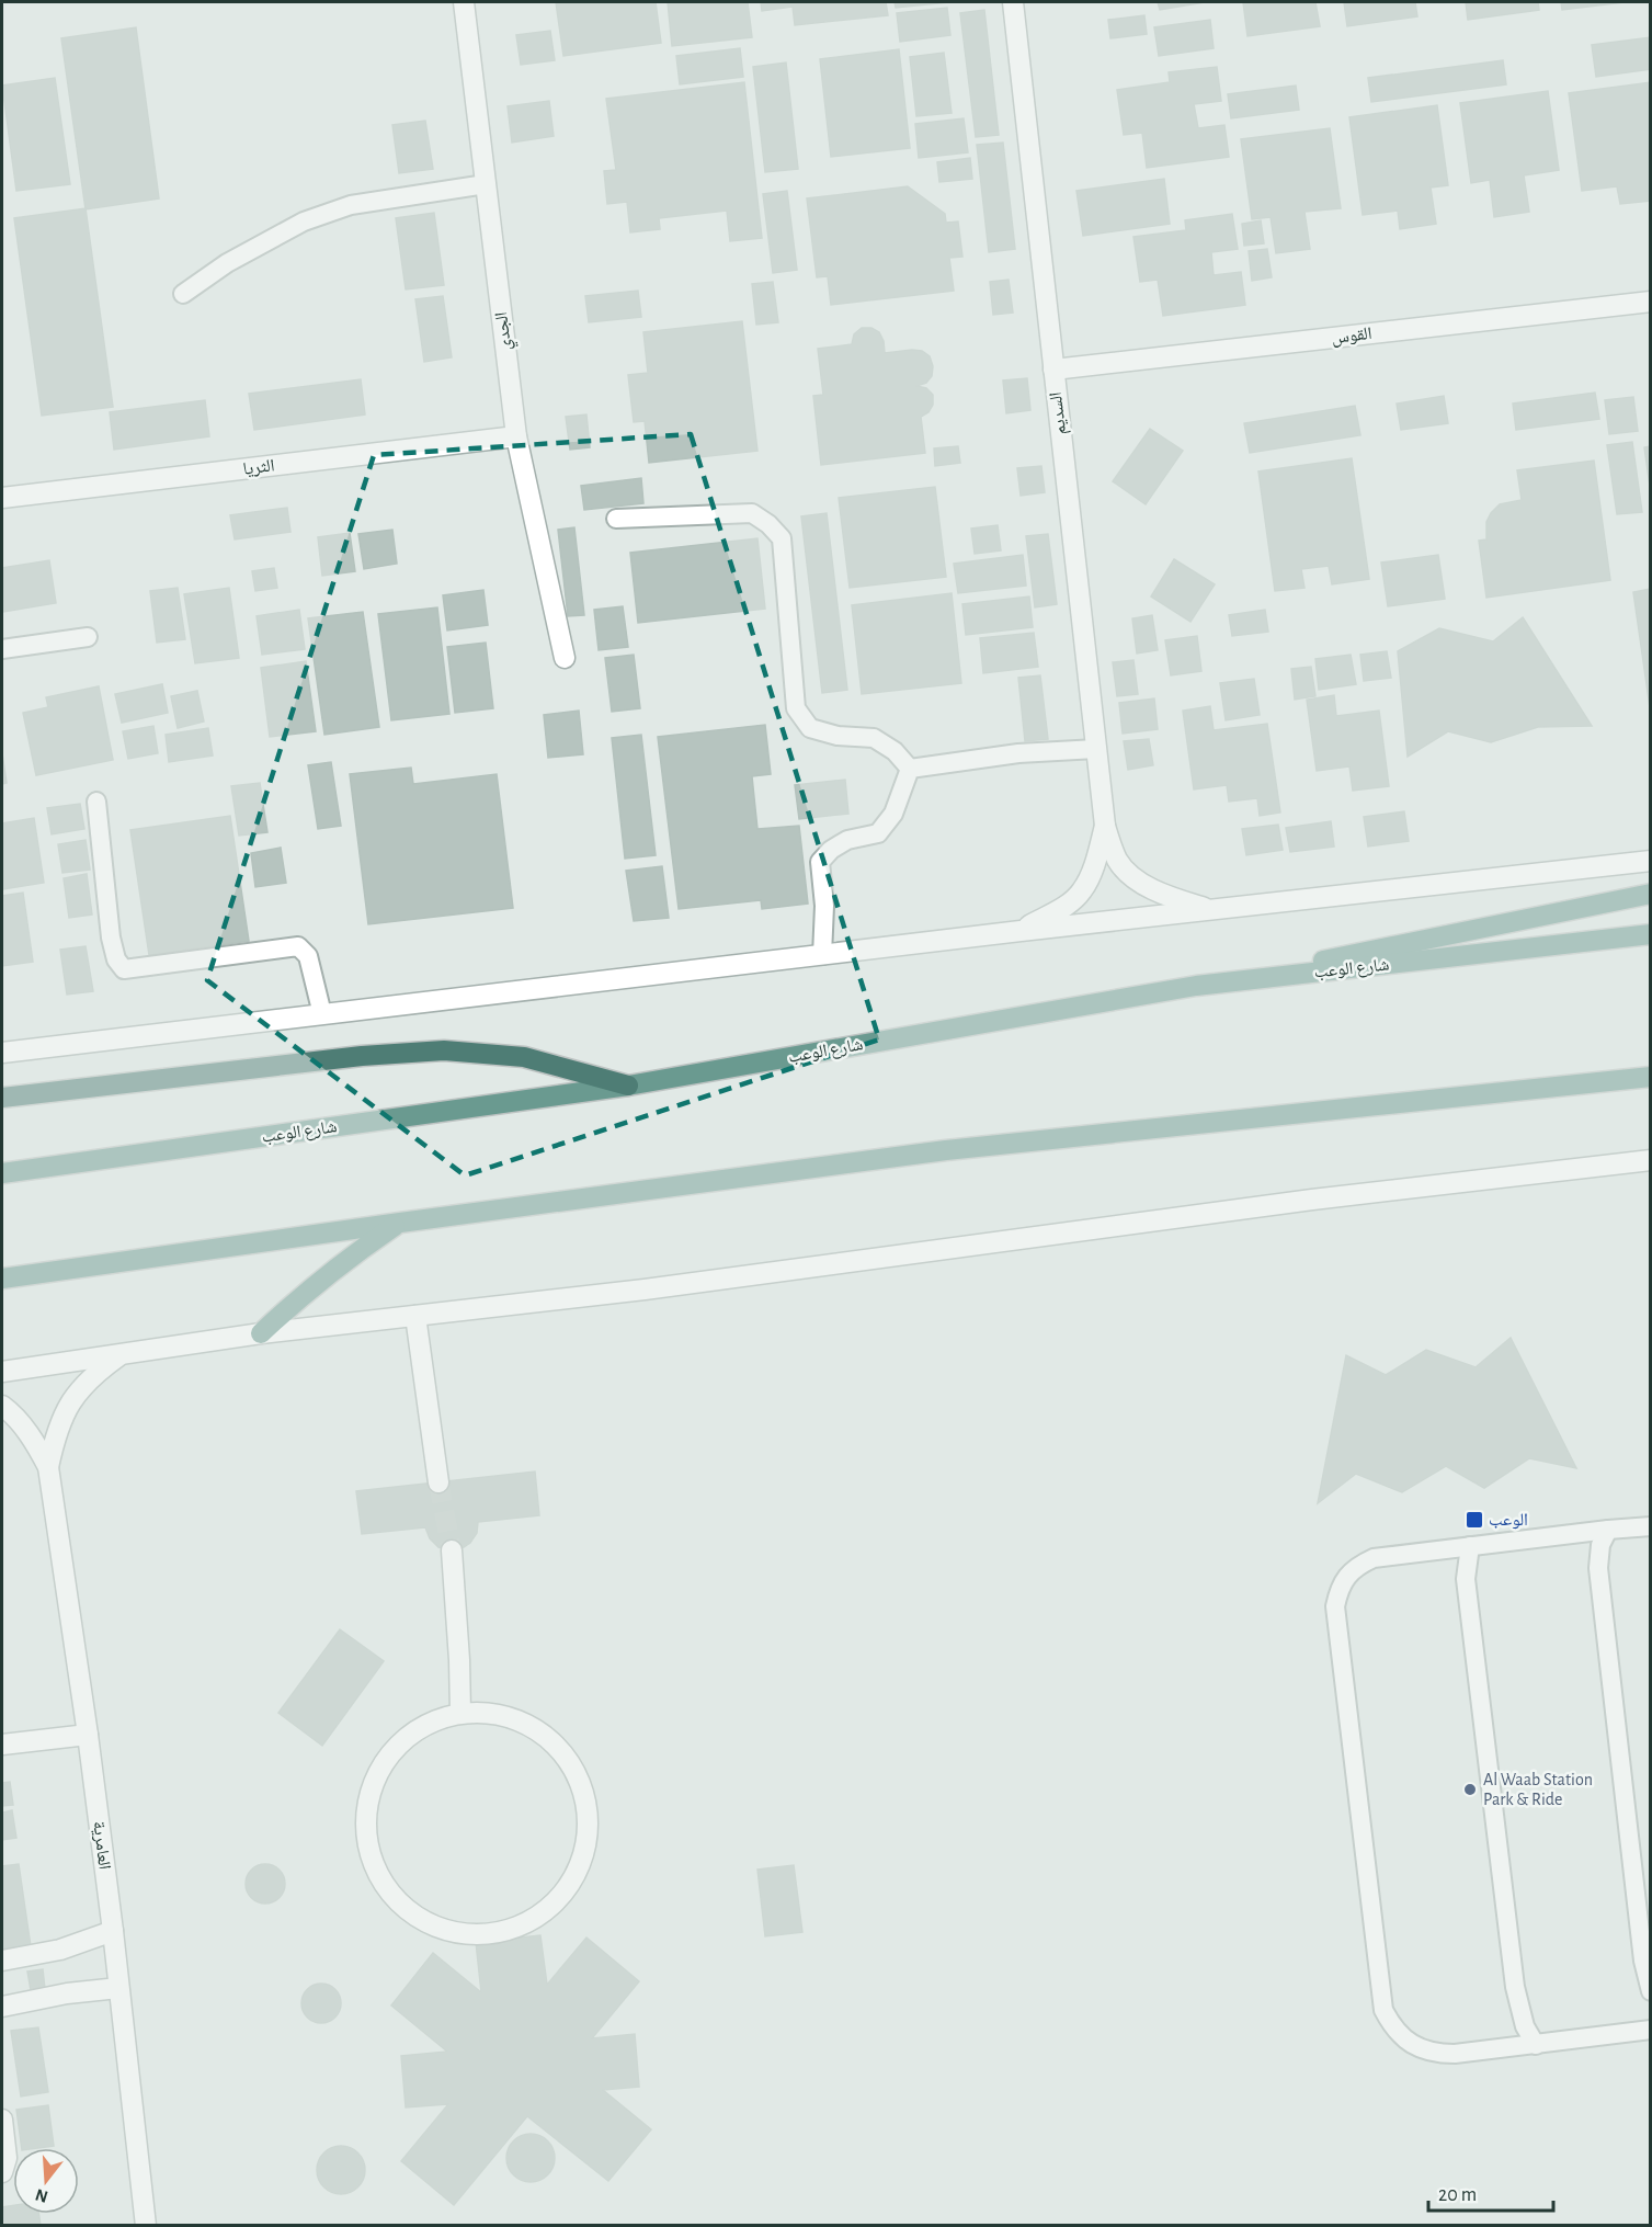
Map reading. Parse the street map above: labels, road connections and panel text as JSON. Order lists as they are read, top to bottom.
{
  "streets": {
    "main road": ["شارع الوعب"],
    "street": [
      "الجدي",
      "القوس",
      "السديم",
      "الثريا",
      "العامرية"
    ]
  },
  "crossings": [
    ["الجدي", "الثريا"],
    ["القوس", "السديم"]
  ],
  "places": {
    "transit": ["الوعب"],
    "other": ["Al Waab Station Park & Ride"]
  },
  "scale_bar": "20 m",
  "north": "bottom"
}
